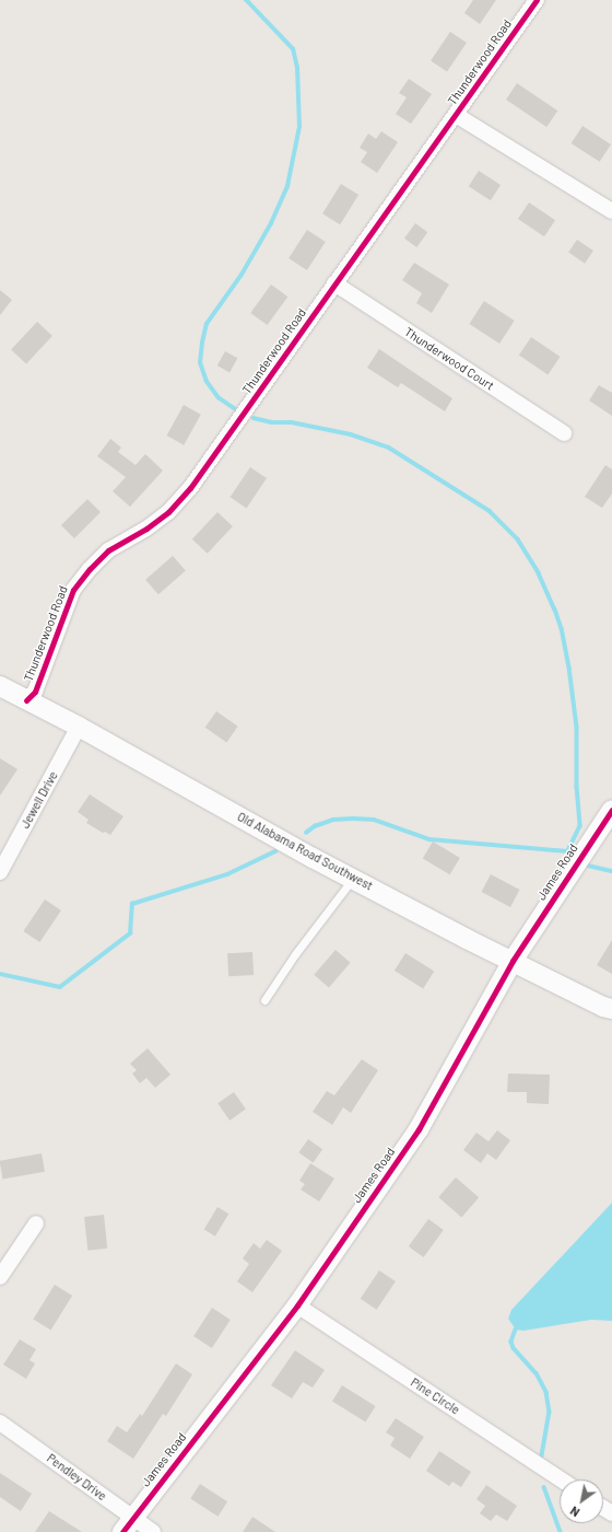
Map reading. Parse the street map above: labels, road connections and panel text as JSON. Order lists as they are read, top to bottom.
{
  "streets": {
    "street": [
      "Thunderwood Road",
      "Thunderwood Court",
      "Jewell Drive",
      "Old Alabama Road Southwest",
      "James Road",
      "Pine Circle",
      "Pendley Drive"
    ]
  },
  "crossings": [
    ["Thunderwood Road", "Thunderwood Court"],
    ["Thunderwood Road", "Old Alabama Road Southwest"],
    ["Jewell Drive", "Old Alabama Road Southwest"],
    ["Old Alabama Road Southwest", "James Road"],
    ["James Road", "Pine Circle"],
    ["James Road", "Pendley Drive"]
  ],
  "north": "bottom left"
}
